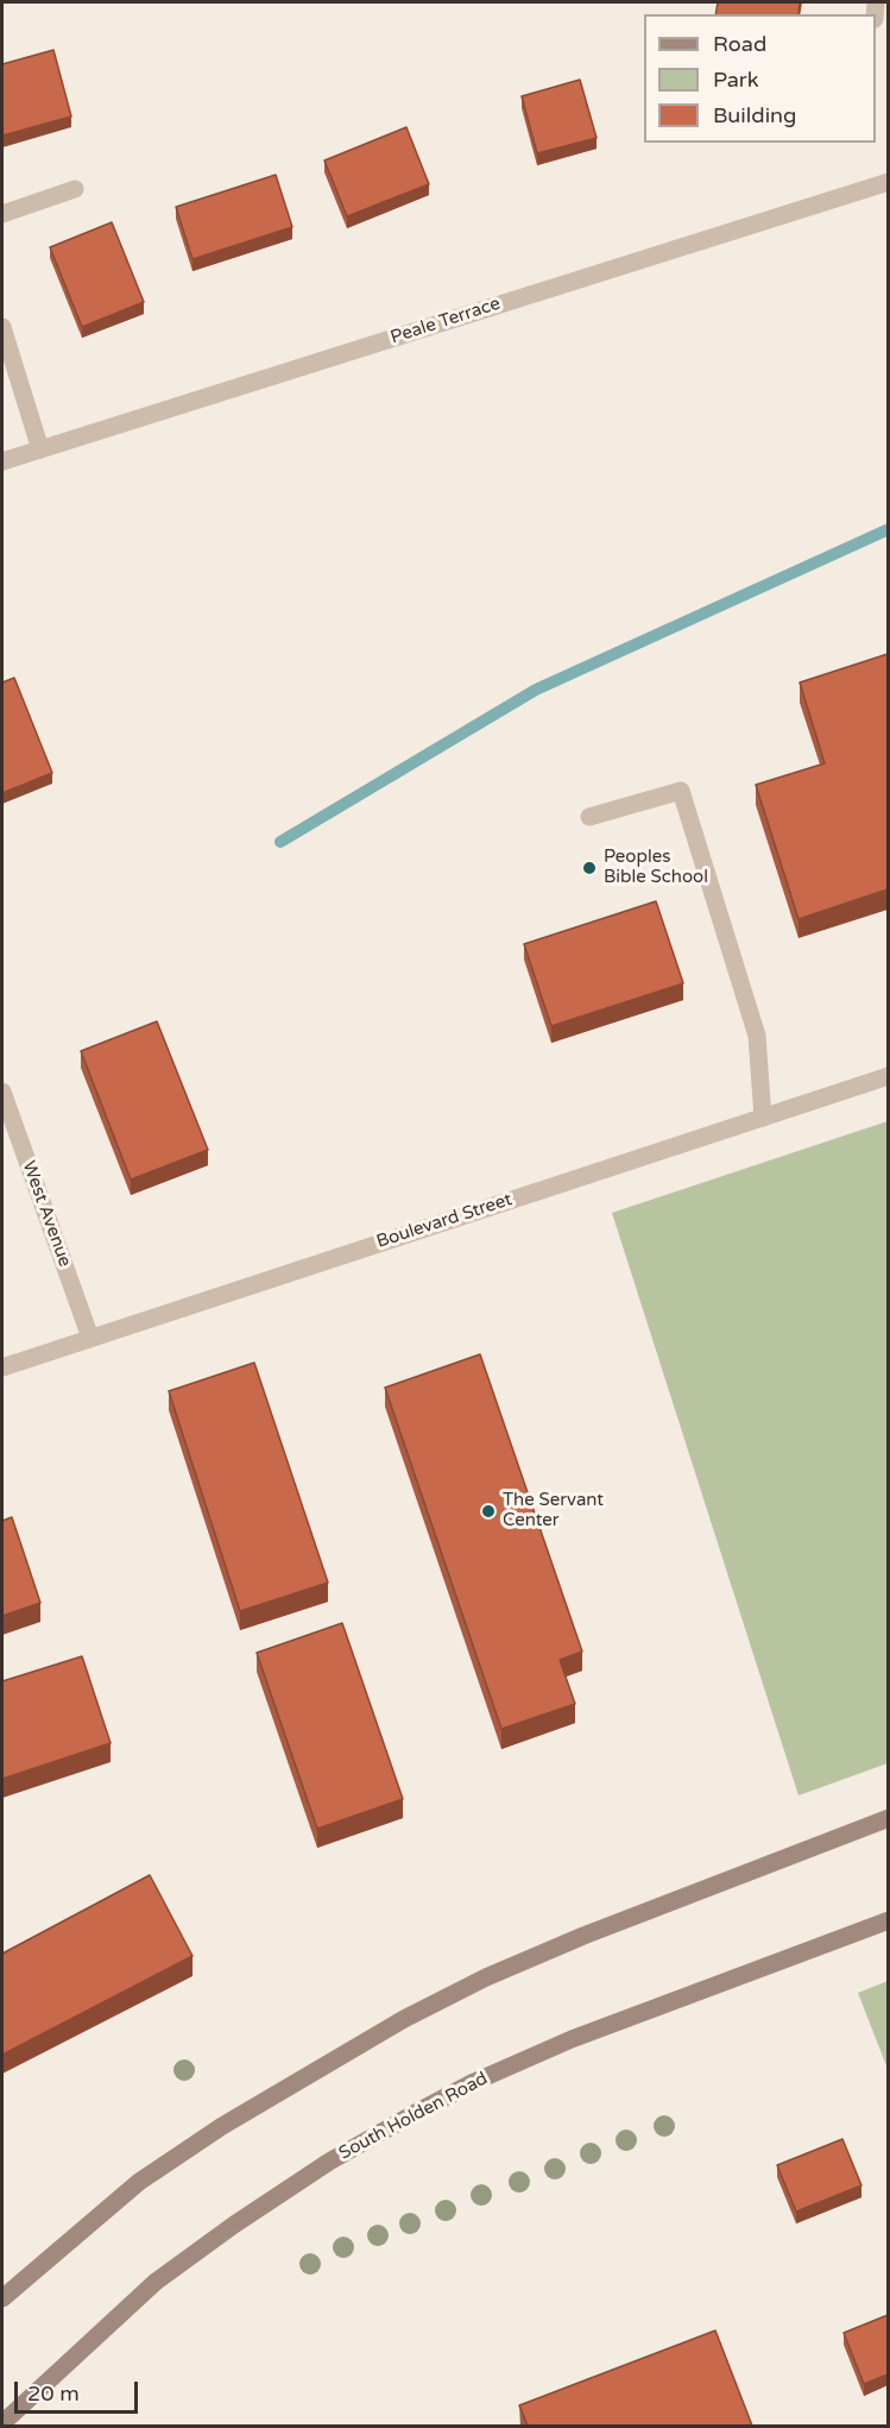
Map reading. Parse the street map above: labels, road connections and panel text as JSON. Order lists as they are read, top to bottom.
{
  "streets": {
    "main road": ["South Holden Road"],
    "street": ["Peale Terrace", "West Avenue", "Boulevard Street"]
  },
  "crossings": [
    ["West Avenue", "Boulevard Street"]
  ],
  "places": ["Peoples Bible School", "The Servant Center"],
  "legend": ["Road", "Park", "Building"],
  "scale_bar": "20 m"
}
